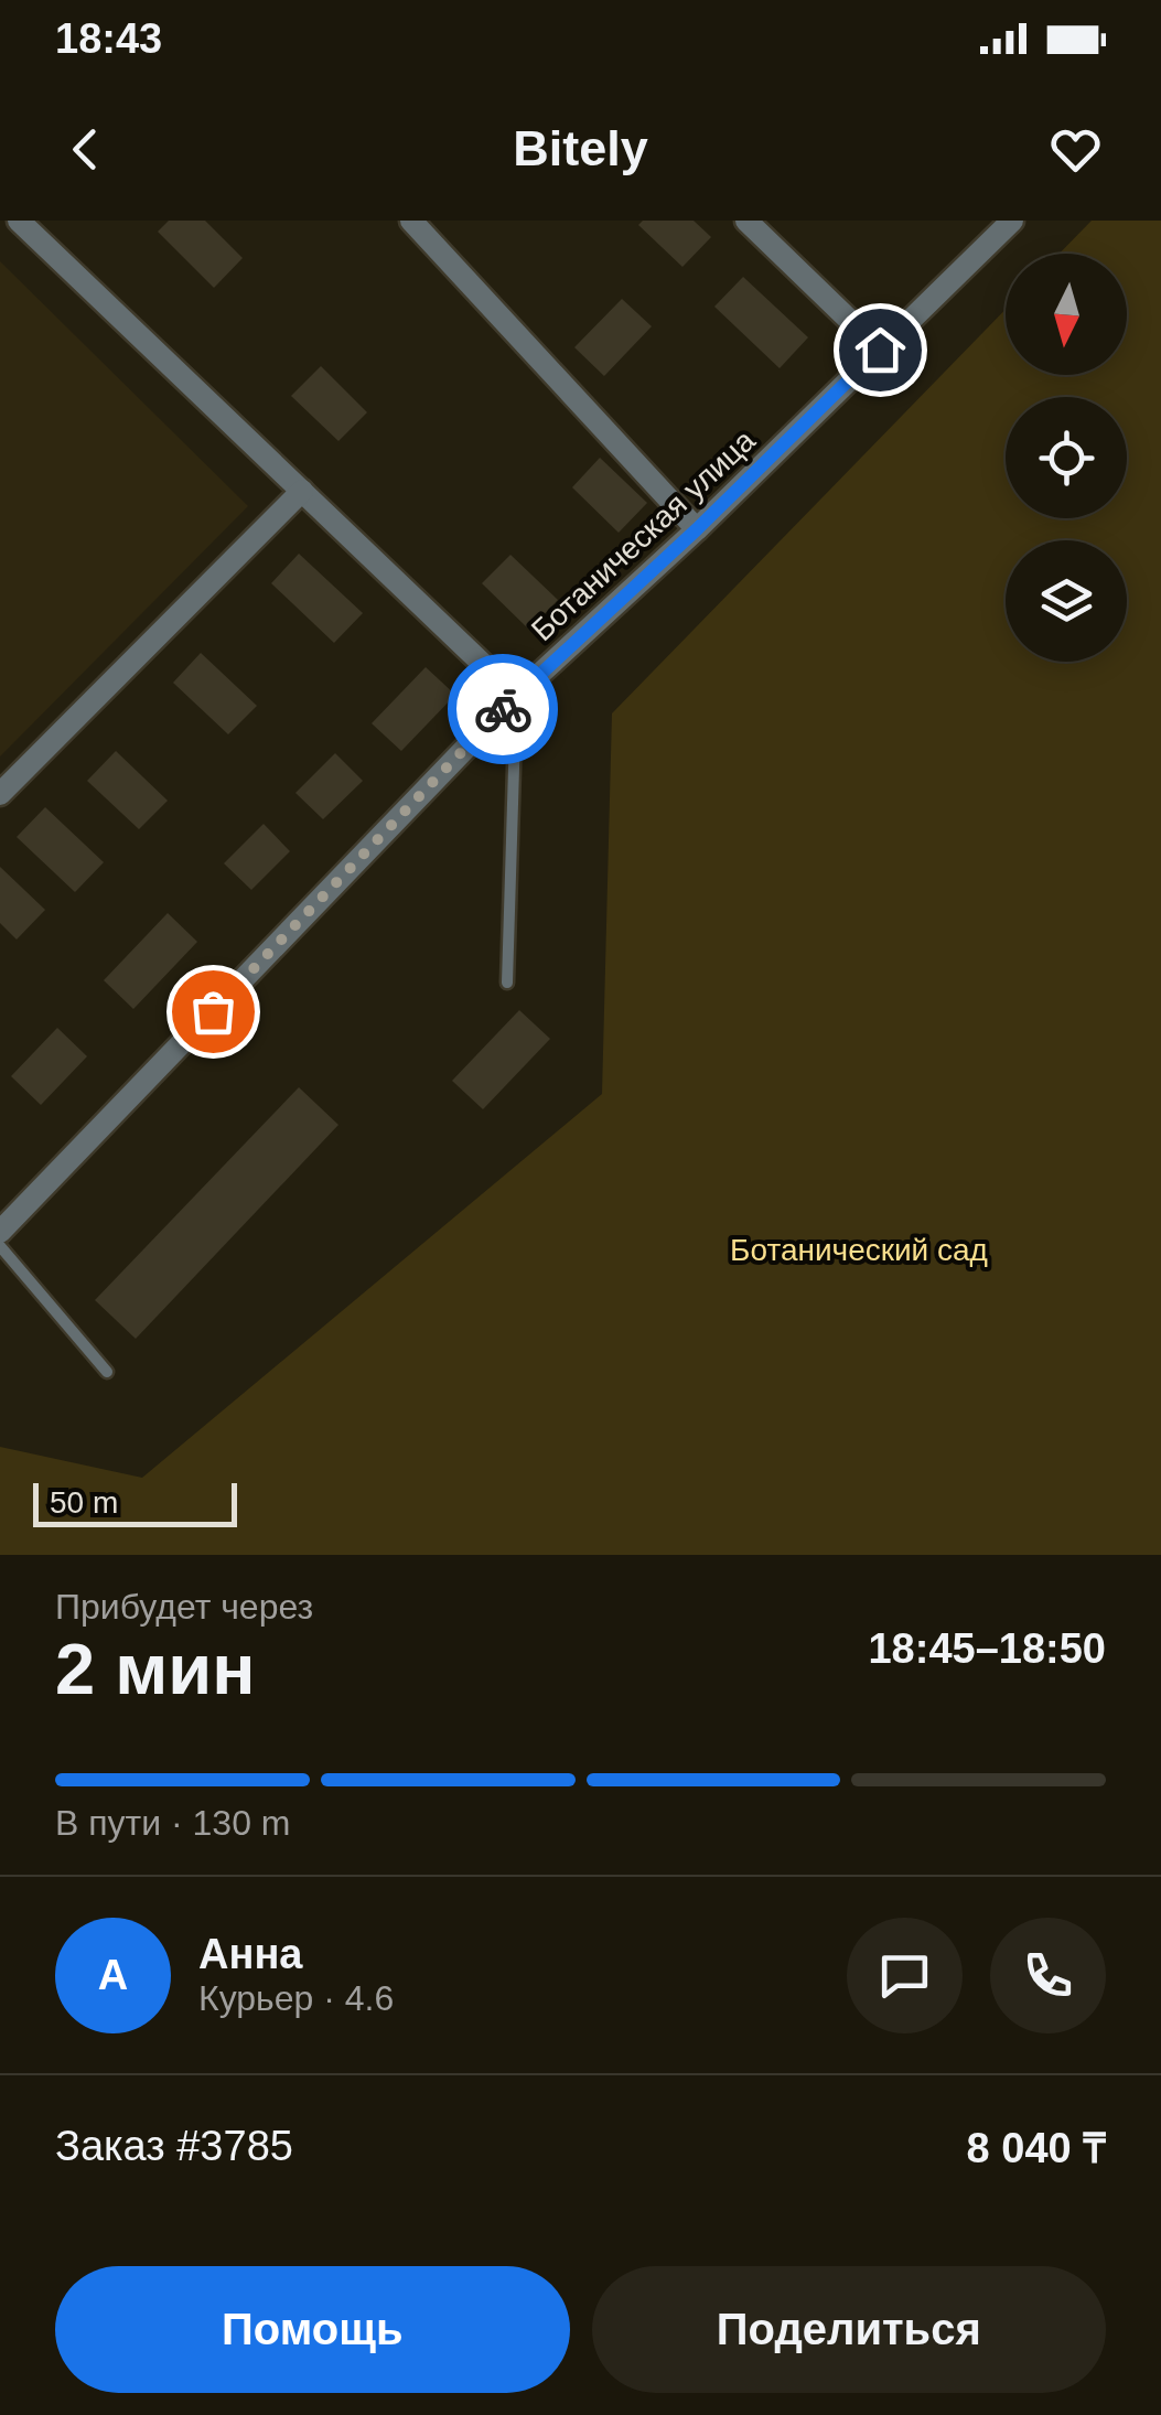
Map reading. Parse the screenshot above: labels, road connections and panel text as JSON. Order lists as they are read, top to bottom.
{
  "streets": {
    "street": ["Ботаническая улица"]
  },
  "parks": ["Ботанический сад"],
  "scale_bar": "50 m",
  "north": "bottom",
  "page": {
    "status": "18:43",
    "header": "Bitely",
    "scale": "50 m",
    "heading": ["2 мин", "Прибудет через", "18:45–18:50"],
    "panel": [
      "Анна",
      "Курьер · 4.6",
      "Заказ #3785",
      "8 040 ₸"
    ],
    "bar": "В пути · 130 m",
    "round": "А",
    "buttons": ["Помощь", "Поделиться"]
  }
}
